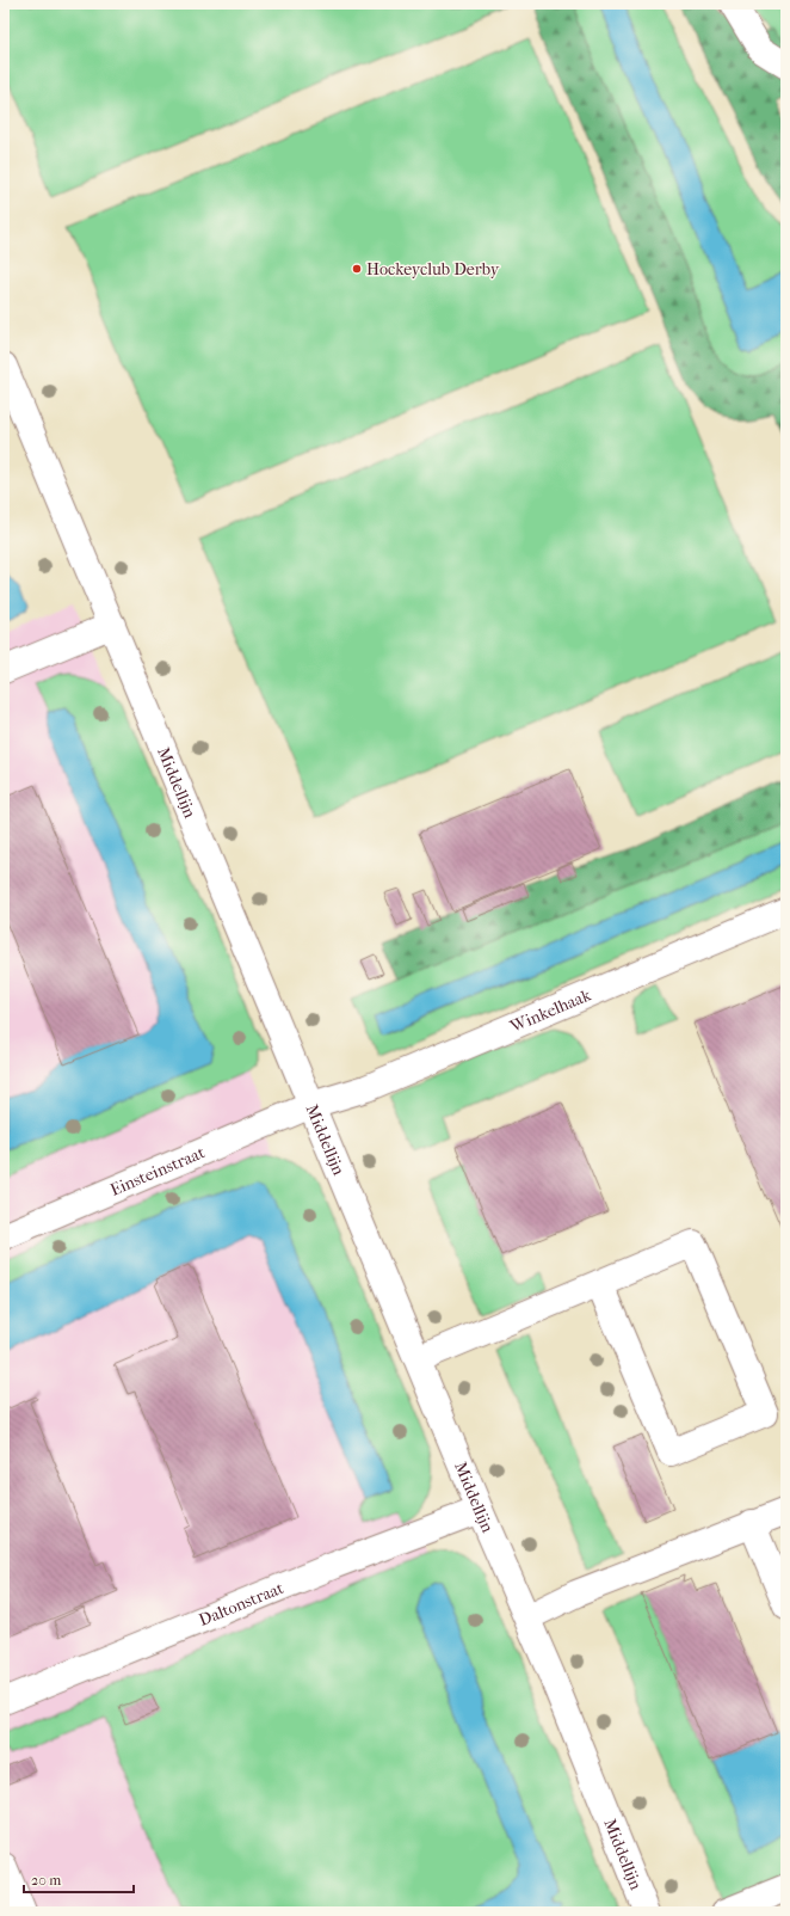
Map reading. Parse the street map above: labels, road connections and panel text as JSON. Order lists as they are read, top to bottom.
{
  "streets": {
    "street": [
      "Middellijn",
      "Winkelhaak",
      "Einsteinstraat",
      "Daltonstraat"
    ]
  },
  "crossings": [
    ["Middellijn", "Winkelhaak"],
    ["Middellijn", "Einsteinstraat"],
    ["Middellijn", "Daltonstraat"],
    ["Winkelhaak", "Einsteinstraat"]
  ],
  "places": ["Hockeyclub Derby"],
  "scale_bar": "20 m"
}
